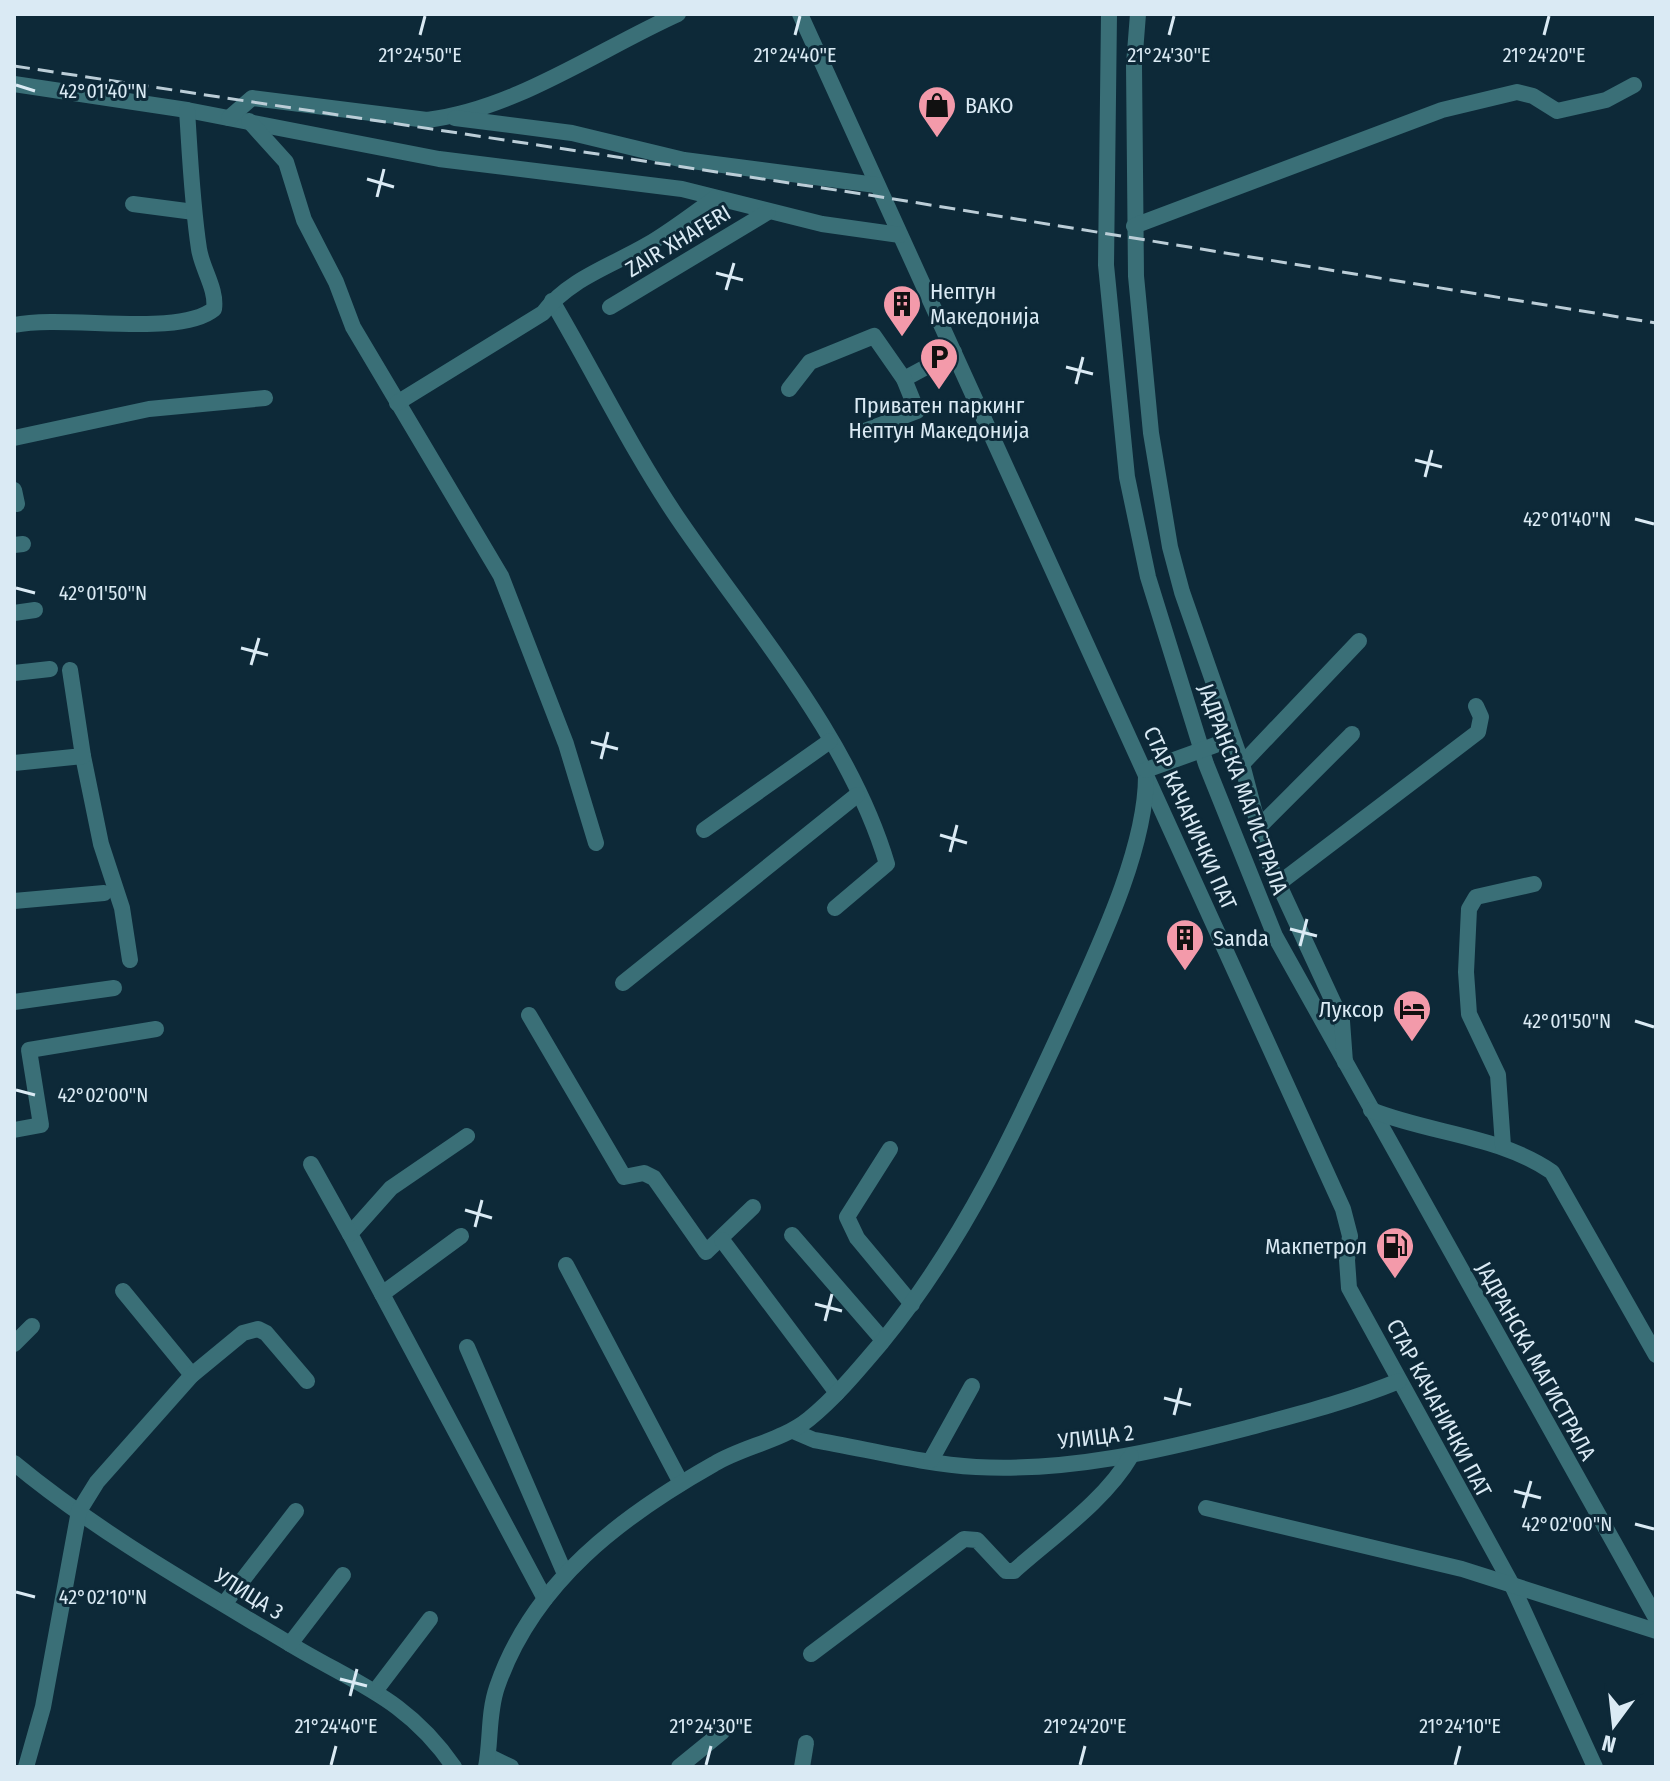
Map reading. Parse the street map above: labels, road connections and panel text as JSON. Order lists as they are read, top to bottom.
{
  "streets": {
    "street": [
      "ZAIR XHAFERI",
      "ЈАДРАНСКА МАГИСТРАЛА",
      "СТАР КАЧАНИЧКИ ПАТ",
      "УЛИЦА 2",
      "УЛИЦА 3"
    ]
  },
  "crossings": [
    ["СТАР КАЧАНИЧКИ ПАТ", "УЛИЦА 2"]
  ],
  "places": {
    "shop": ["BAKO"],
    "building": ["Нептун Македонија", "Sanda"],
    "parking": ["Приватен паркинг Нептун Македонија"],
    "hotel": ["Луксор"],
    "fuel station": ["Макпетрол"]
  },
  "north": "bottom",
  "coordinates": [
    "21°24'50\"E",
    "21°24'40\"E",
    "21°24'30\"E",
    "21°24'20\"E",
    "42°01'40\"N",
    "42°01'50\"N",
    "42°02'00\"N",
    "42°02'10\"N",
    "21°24'10\"E"
  ]
}
